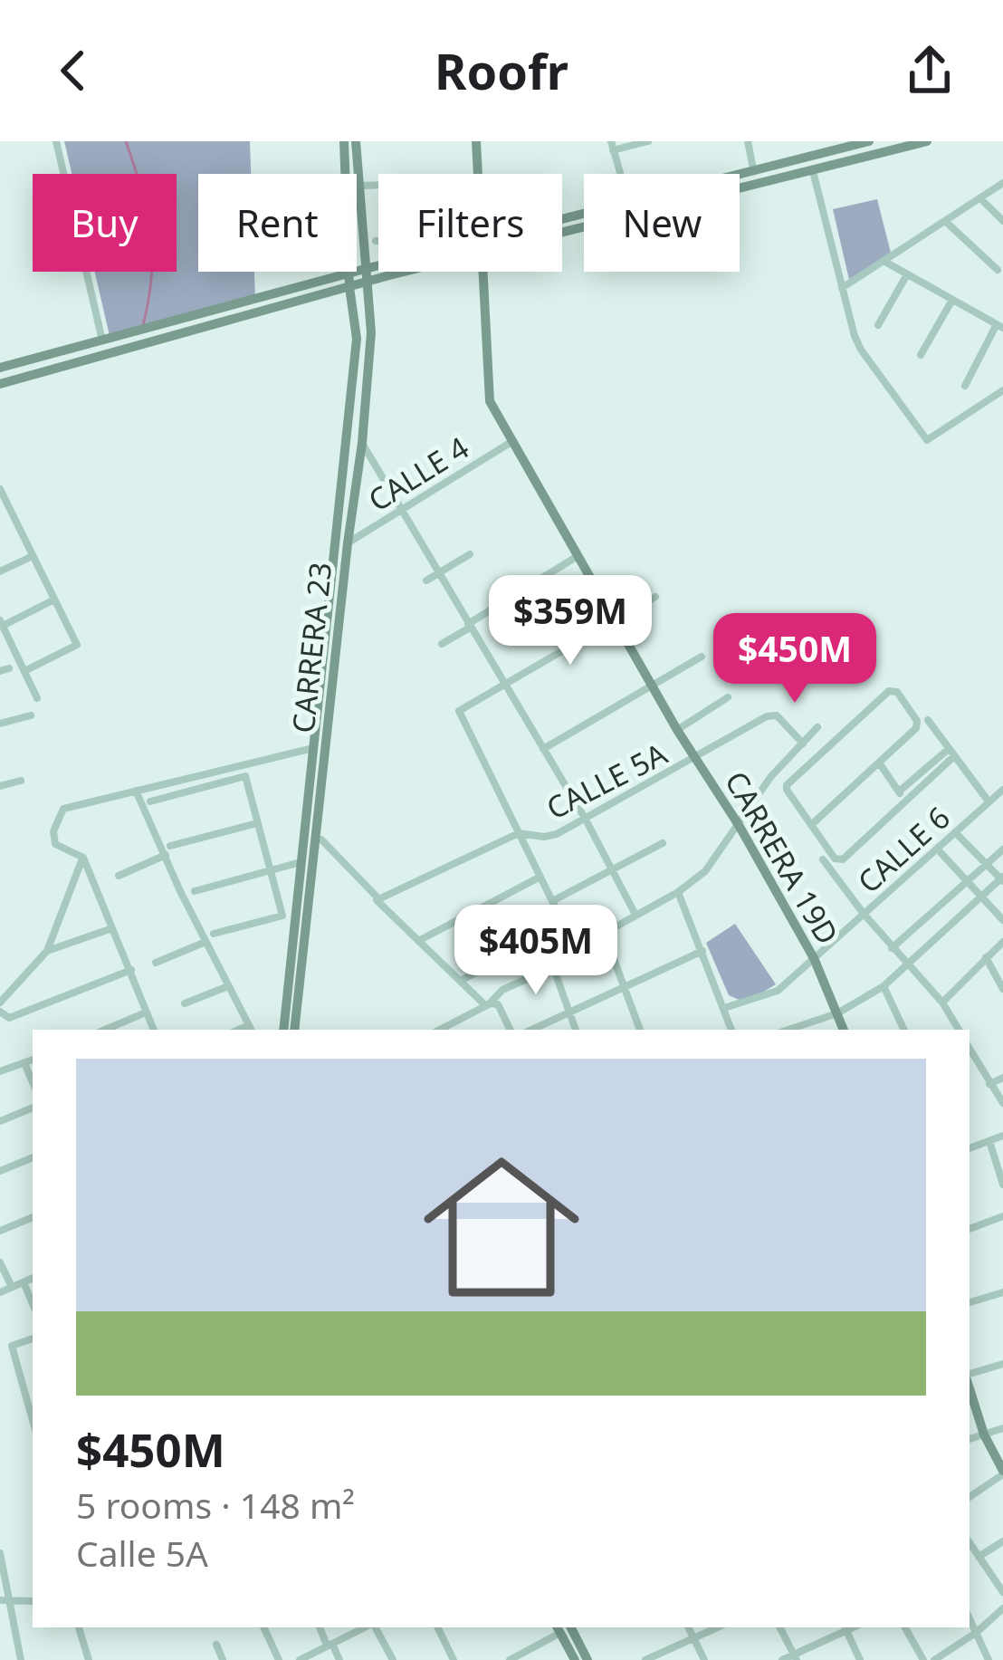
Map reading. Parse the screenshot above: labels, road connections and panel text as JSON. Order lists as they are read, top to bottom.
{
  "streets": {
    "main road": ["CARRERA 23", "CARRERA 19D"],
    "street": ["CALLE 4", "CALLE 5A", "CALLE 6"]
  },
  "crossings": [
    ["CALLE 4", "CARRERA 23"],
    ["CALLE 4", "CARRERA 19D"],
    ["CALLE 5A", "CARRERA 19D"],
    ["CALLE 6", "CARRERA 19D"]
  ],
  "page": {
    "header": "Roofr",
    "chip": [
      "Buy",
      "Rent",
      "Filters",
      "New"
    ],
    "price": ["$359M", "$450M", "$405M"],
    "list": [
      {
        "name": "$450M",
        "note": "5 rooms · 148 m² · Calle 5A"
      }
    ]
  }
}
